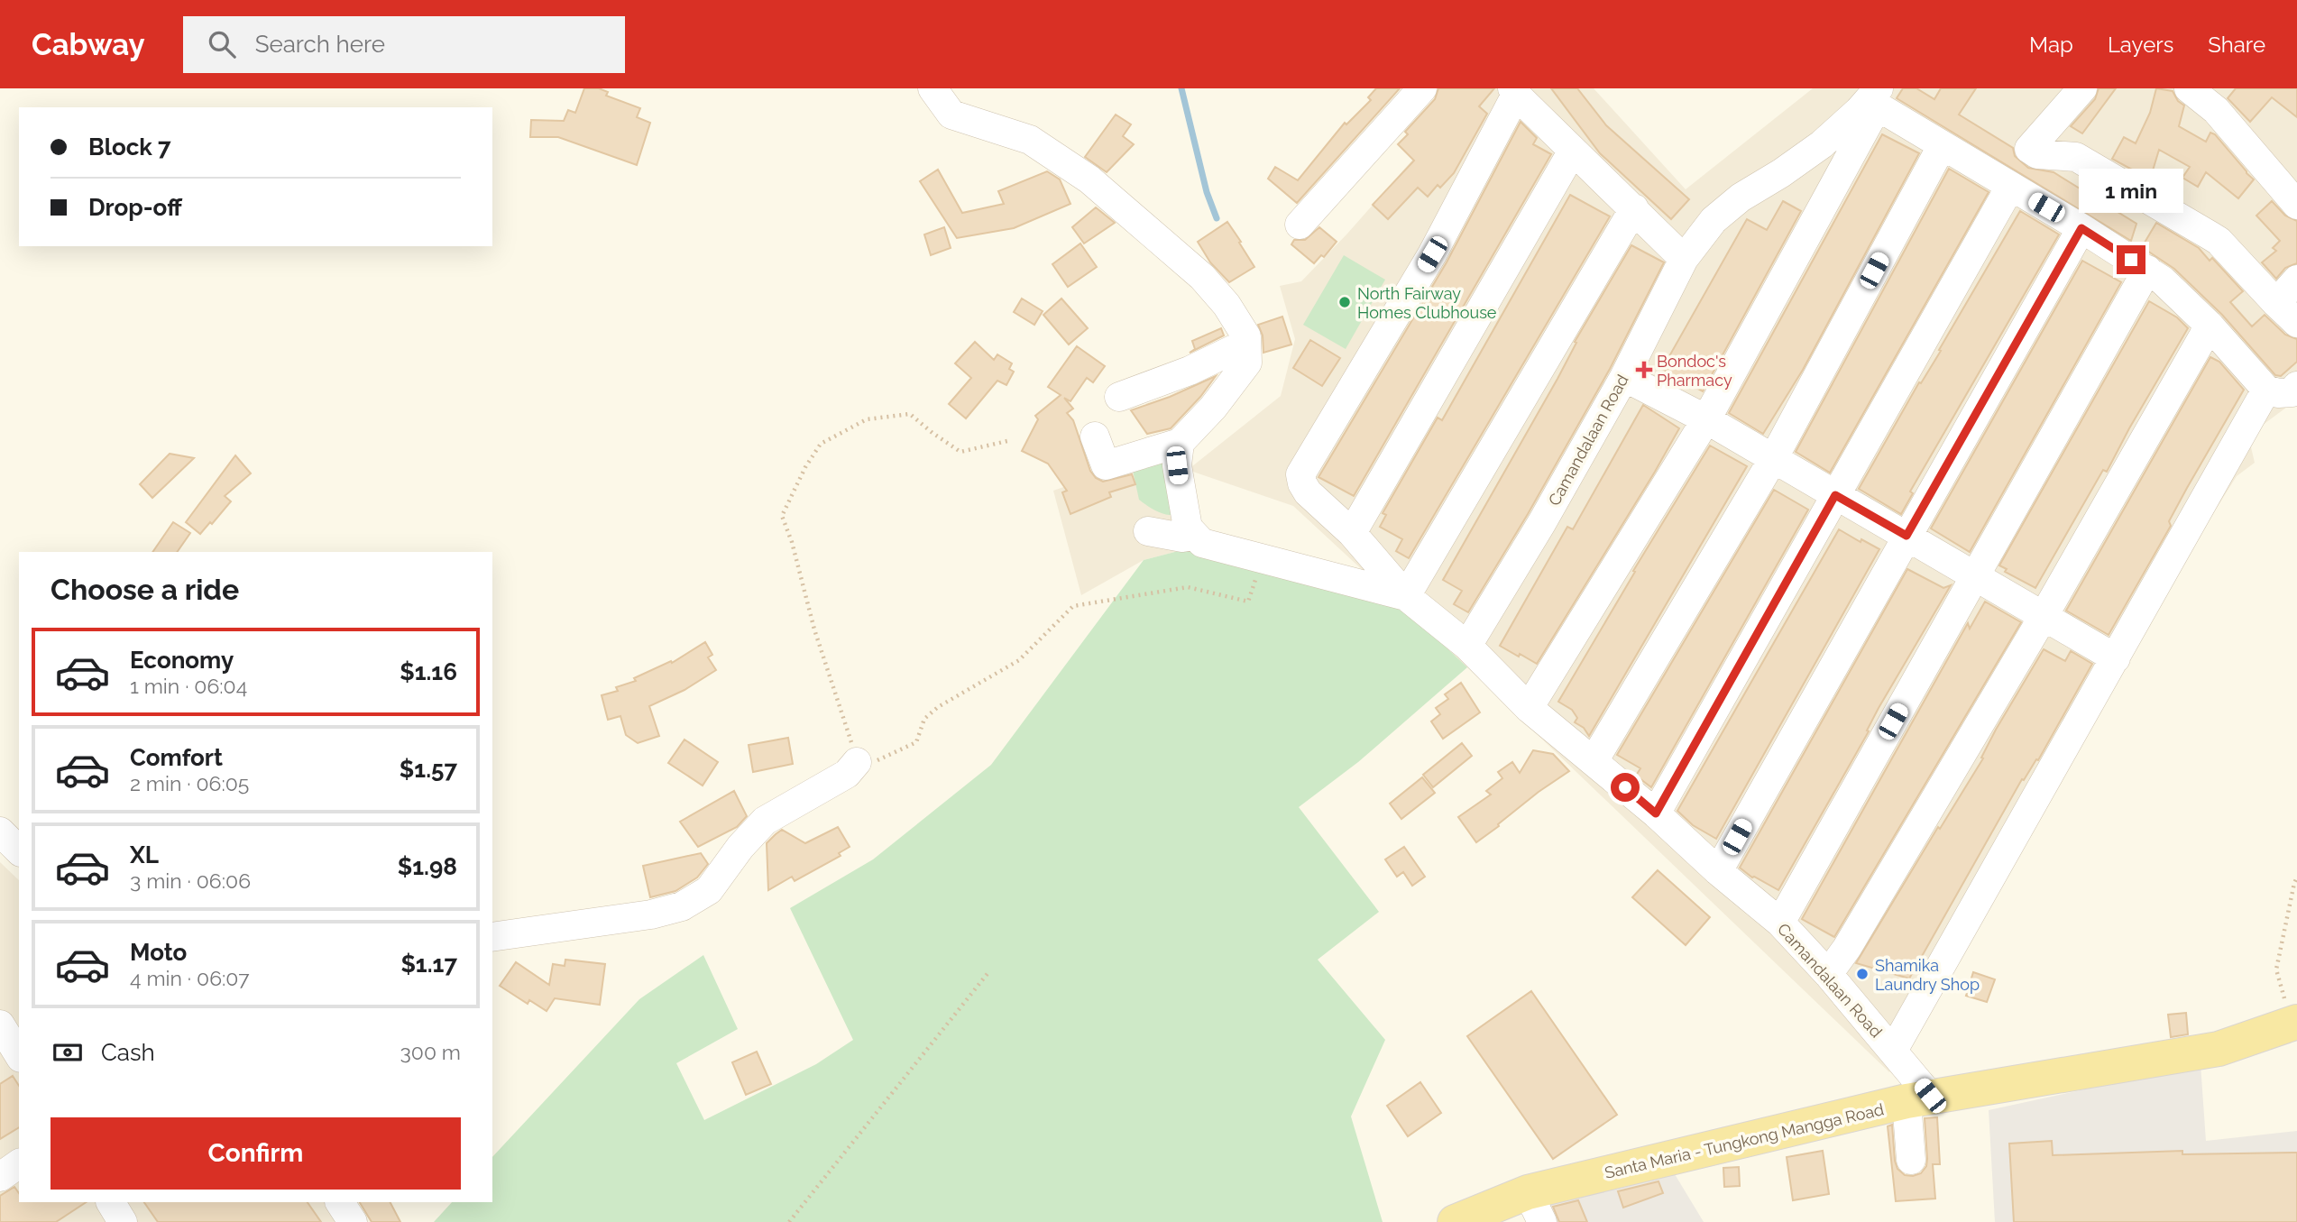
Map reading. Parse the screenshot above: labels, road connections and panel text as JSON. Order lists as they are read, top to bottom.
{
  "streets": {
    "main road": ["Santa Maria - Tungkong Mangga Road"],
    "street": ["Camandalaan Road"]
  },
  "crossings": [
    ["Camandalaan Road", "Santa Maria - Tungkong Mangga Road"]
  ],
  "places": {
    "other": ["North Fairway Homes Clubhouse", "Shamika Laundry Shop"],
    "health": ["Bondoc's Pharmacy"]
  },
  "page": {
    "header": "Cabway",
    "search": "Search here",
    "nav": ["Map", "Layers", "Share"],
    "banner": ["Block 7", "Drop-off"],
    "bubble": "1 min",
    "heading": "Choose a ride",
    "list": [
      {
        "name": "Economy",
        "note": "1 min · 06:04",
        "value": "$1.16"
      },
      {
        "name": "Comfort",
        "note": "2 min · 06:05",
        "value": "$1.57"
      },
      {
        "name": "XL",
        "note": "3 min · 06:06",
        "value": "$1.98"
      },
      {
        "name": "Moto",
        "note": "4 min · 06:07",
        "value": "$1.17"
      }
    ],
    "pay": ["Cash", "300 m"],
    "buttons": "Confirm"
  }
}
